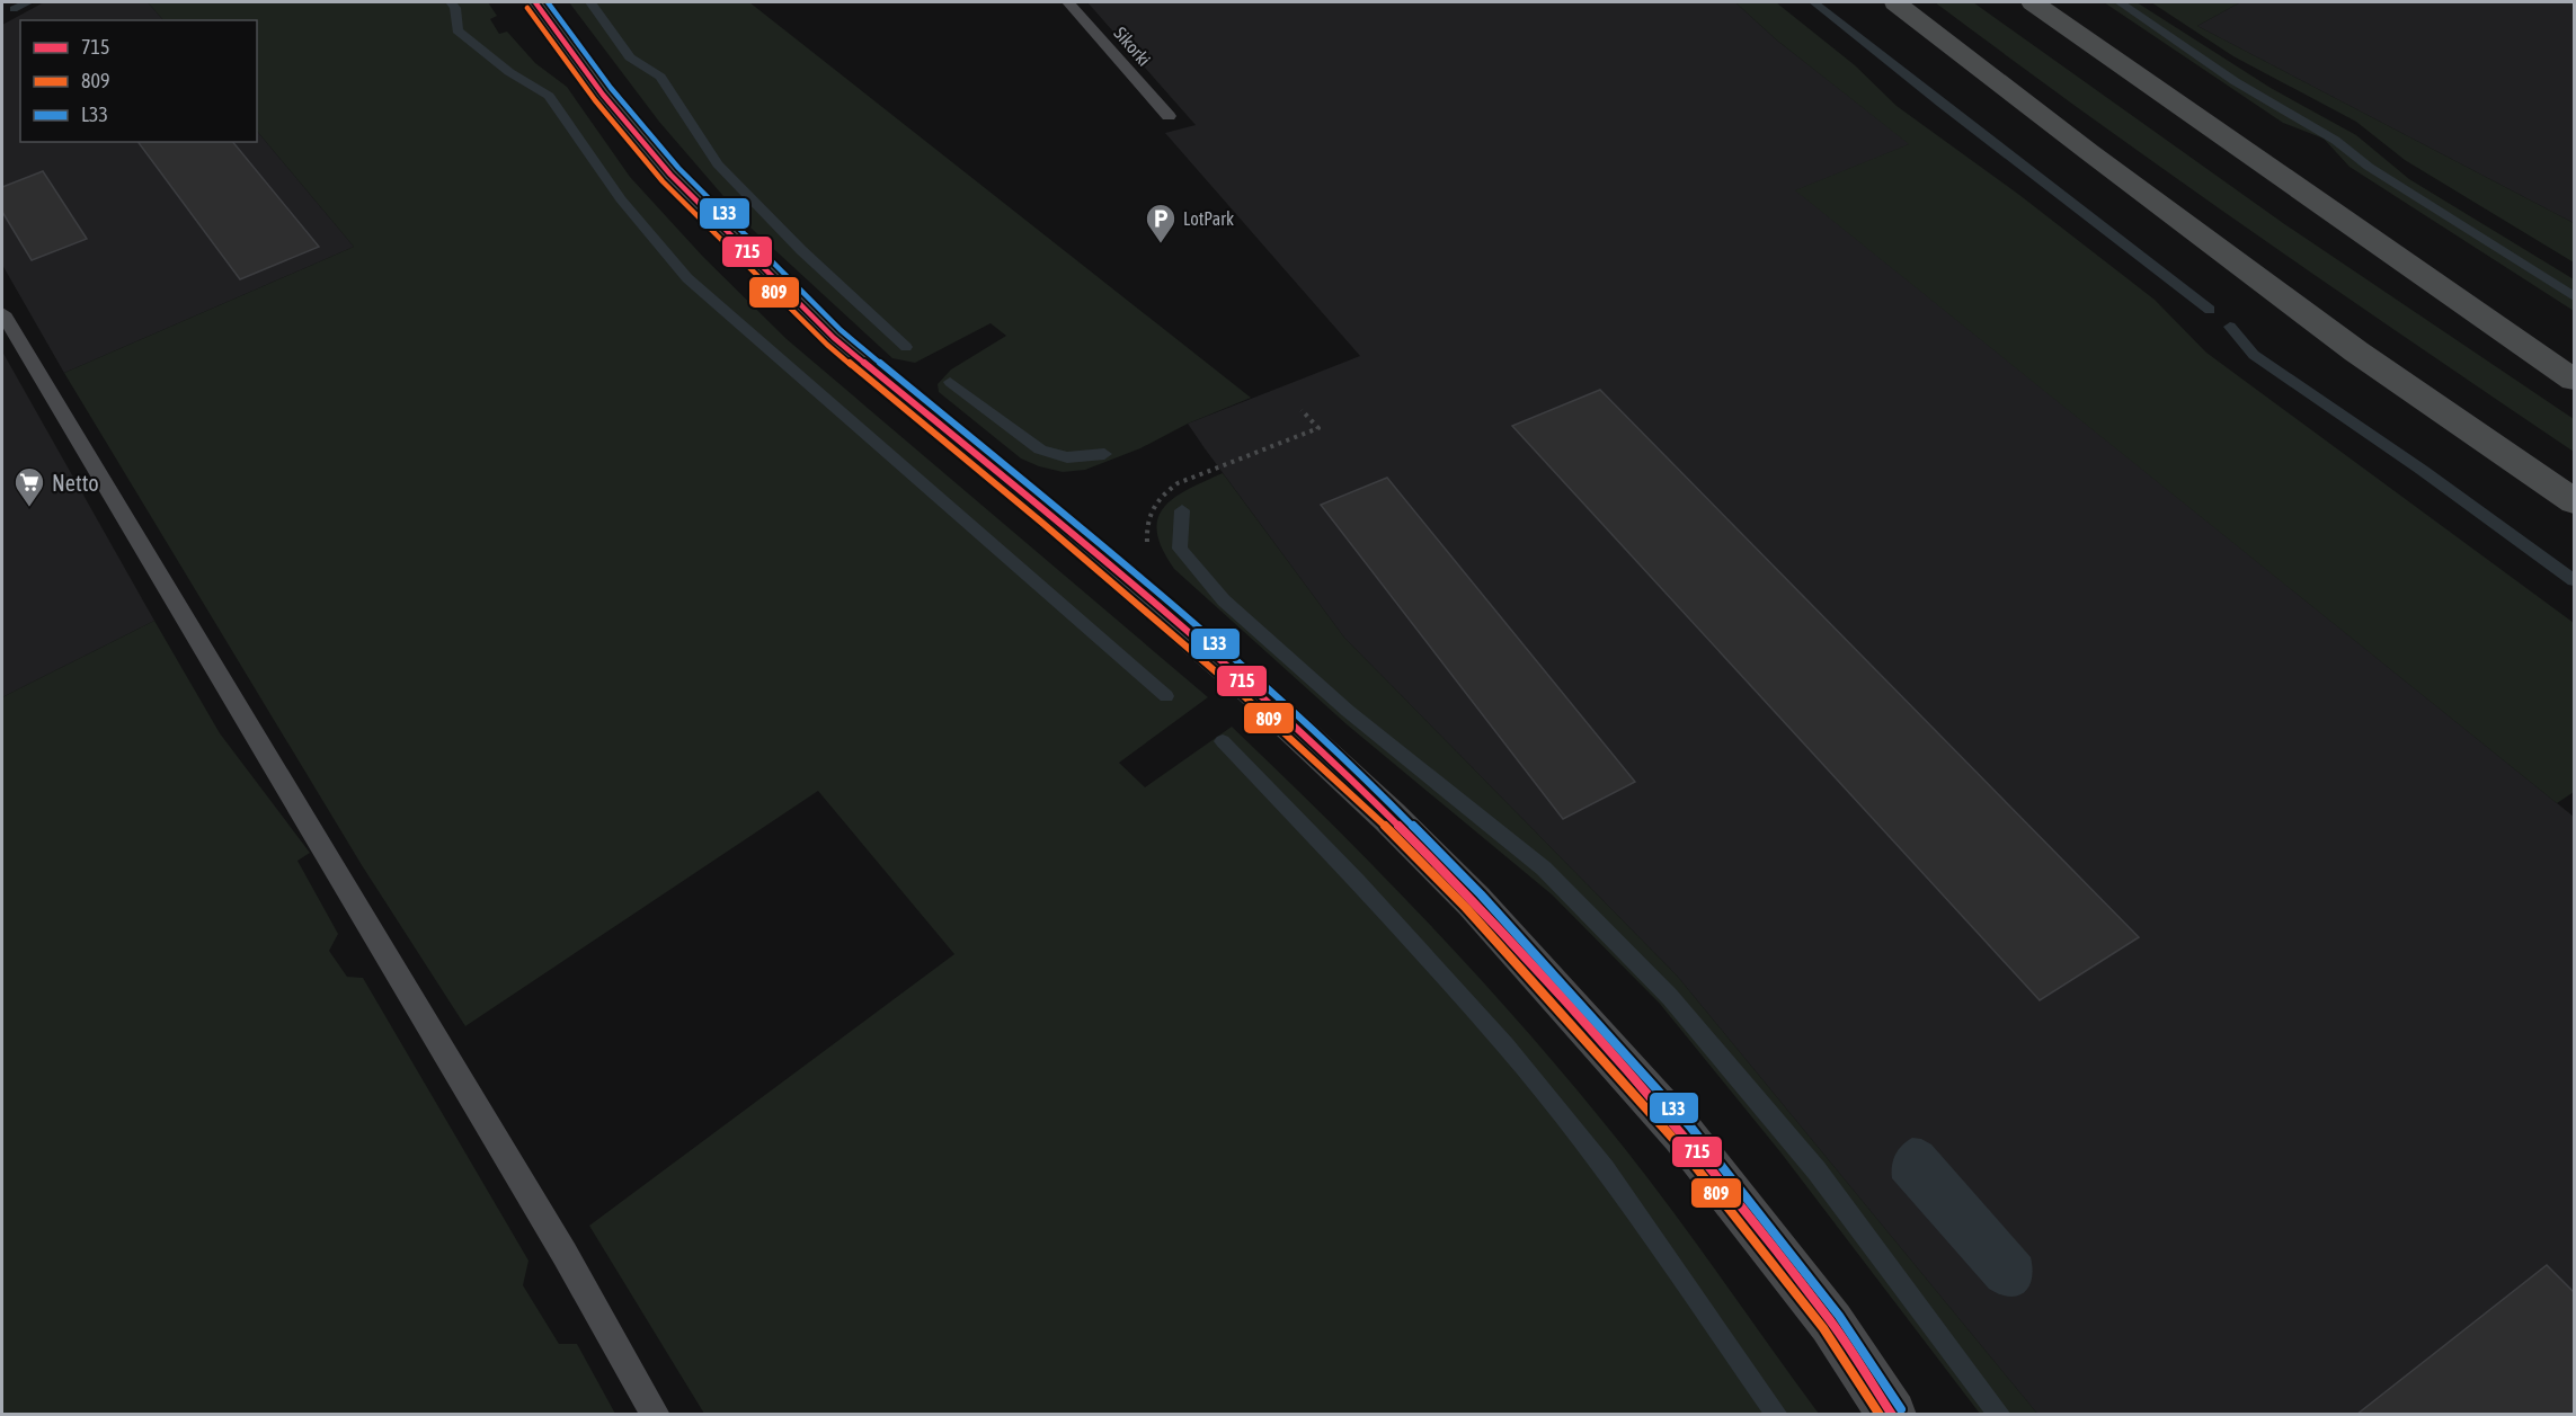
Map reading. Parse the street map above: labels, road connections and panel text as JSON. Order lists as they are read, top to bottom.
{
  "streets": {
    "lane": ["Sikorki"]
  },
  "places": {
    "parking": ["LotPark"],
    "supermarket": ["Netto"]
  },
  "lines": ["transit line 715", "transit line L33", "transit line 809"],
  "legend": ["715", "809", "L33"]
}
